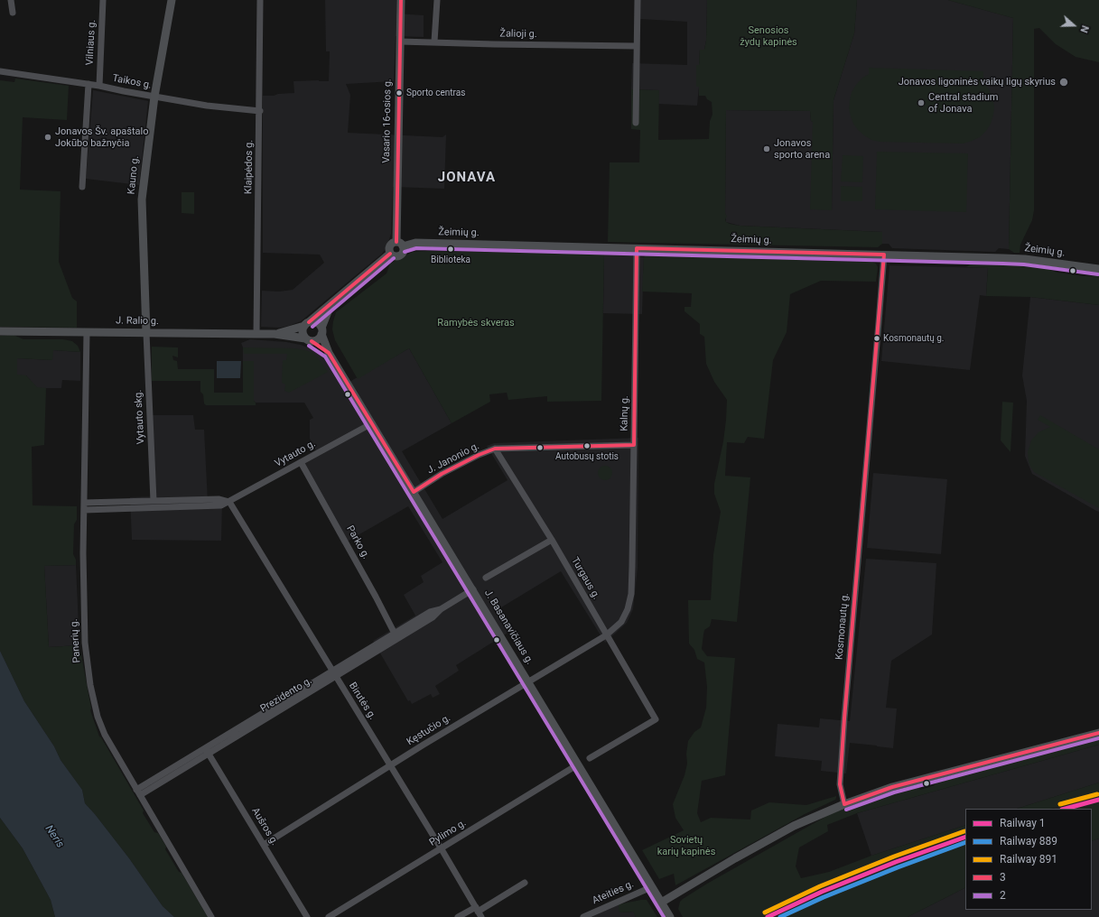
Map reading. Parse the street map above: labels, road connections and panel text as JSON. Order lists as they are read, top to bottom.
{
  "streets": {
    "main road": [
      "Vasario 16-osios g.",
      "Kauno g.",
      "Žeimių g.",
      "J. Ralio g.",
      "J. Basanavičiaus g."
    ],
    "street": [
      "Žalioji g.",
      "Vilniaus g.",
      "Taikos g.",
      "Klaipėdos g.",
      "Kalnų g.",
      "Vytauto skg.",
      "Vytauto g.",
      "J. Janonio g.",
      "Parko g.",
      "Turgaus g.",
      "Kosmonautų g.",
      "Panerių g.",
      "Prezidento g.",
      "Birutės g.",
      "Kęstučio g.",
      "Aušros g.",
      "Pylimo g.",
      "Ateities g."
    ]
  },
  "crossings": [
    ["Žalioji g.", "Vasario 16-osios g."],
    ["Vilniaus g.", "Taikos g."],
    ["Taikos g.", "Klaipėdos g."],
    ["Taikos g.", "Kauno g."],
    ["Vasario 16-osios g.", "Žeimių g."],
    ["Klaipėdos g.", "J. Ralio g."],
    ["Kauno g.", "J. Ralio g."],
    ["Kauno g.", "Vytauto skg."],
    ["Žeimių g.", "Kalnų g."],
    ["Žeimių g.", "Kosmonautų g."],
    ["J. Ralio g.", "Vytauto skg."],
    ["J. Ralio g.", "J. Basanavičiaus g."],
    ["J. Ralio g.", "Panerių g."],
    ["Kalnų g.", "J. Janonio g."],
    ["Kalnų g.", "Turgaus g."],
    ["Kalnų g.", "Kęstučio g."],
    ["Vytauto g.", "Parko g."],
    ["Vytauto g.", "J. Basanavičiaus g."],
    ["Vytauto g.", "Panerių g."],
    ["Vytauto g.", "Birutės g."],
    ["J. Janonio g.", "Turgaus g."],
    ["J. Janonio g.", "J. Basanavičiaus g."],
    ["Parko g.", "Prezidento g."],
    ["Turgaus g.", "Kęstučio g."],
    ["J. Basanavičiaus g.", "Prezidento g."],
    ["J. Basanavičiaus g.", "Kęstučio g."],
    ["J. Basanavičiaus g.", "Pylimo g."],
    ["J. Basanavičiaus g.", "Ateities g."],
    ["Panerių g.", "Prezidento g."],
    ["Prezidento g.", "Birutės g."],
    ["Prezidento g.", "Aušros g."],
    ["Birutės g.", "Kęstučio g."],
    ["Birutės g.", "Pylimo g."],
    ["Kęstučio g.", "Aušros g."]
  ],
  "districts": ["JONAVA"],
  "water": ["Neris"],
  "parks": ["Senosios žydų kapinės", "Ramybės skveras", "Sovietų karių kapinės"],
  "places": [
    "Jonavos ligoninės vaikų ligų skyrius",
    "Sporto centras",
    "Central stadium of Jonava",
    "Jonavos Šv. apaštalo Jokūbo bažnyčia",
    "Jonavos sporto arena",
    "Biblioteka",
    "Kosmonautų g.",
    "Autobusų stotis"
  ],
  "lines": [
    "transit line 3",
    "transit line 2",
    "rail line 891",
    "rail line 1",
    "rail line 889"
  ],
  "legend": [
    "Railway 1",
    "Railway 889",
    "Railway 891",
    "3",
    "2"
  ],
  "north": "right"
}
